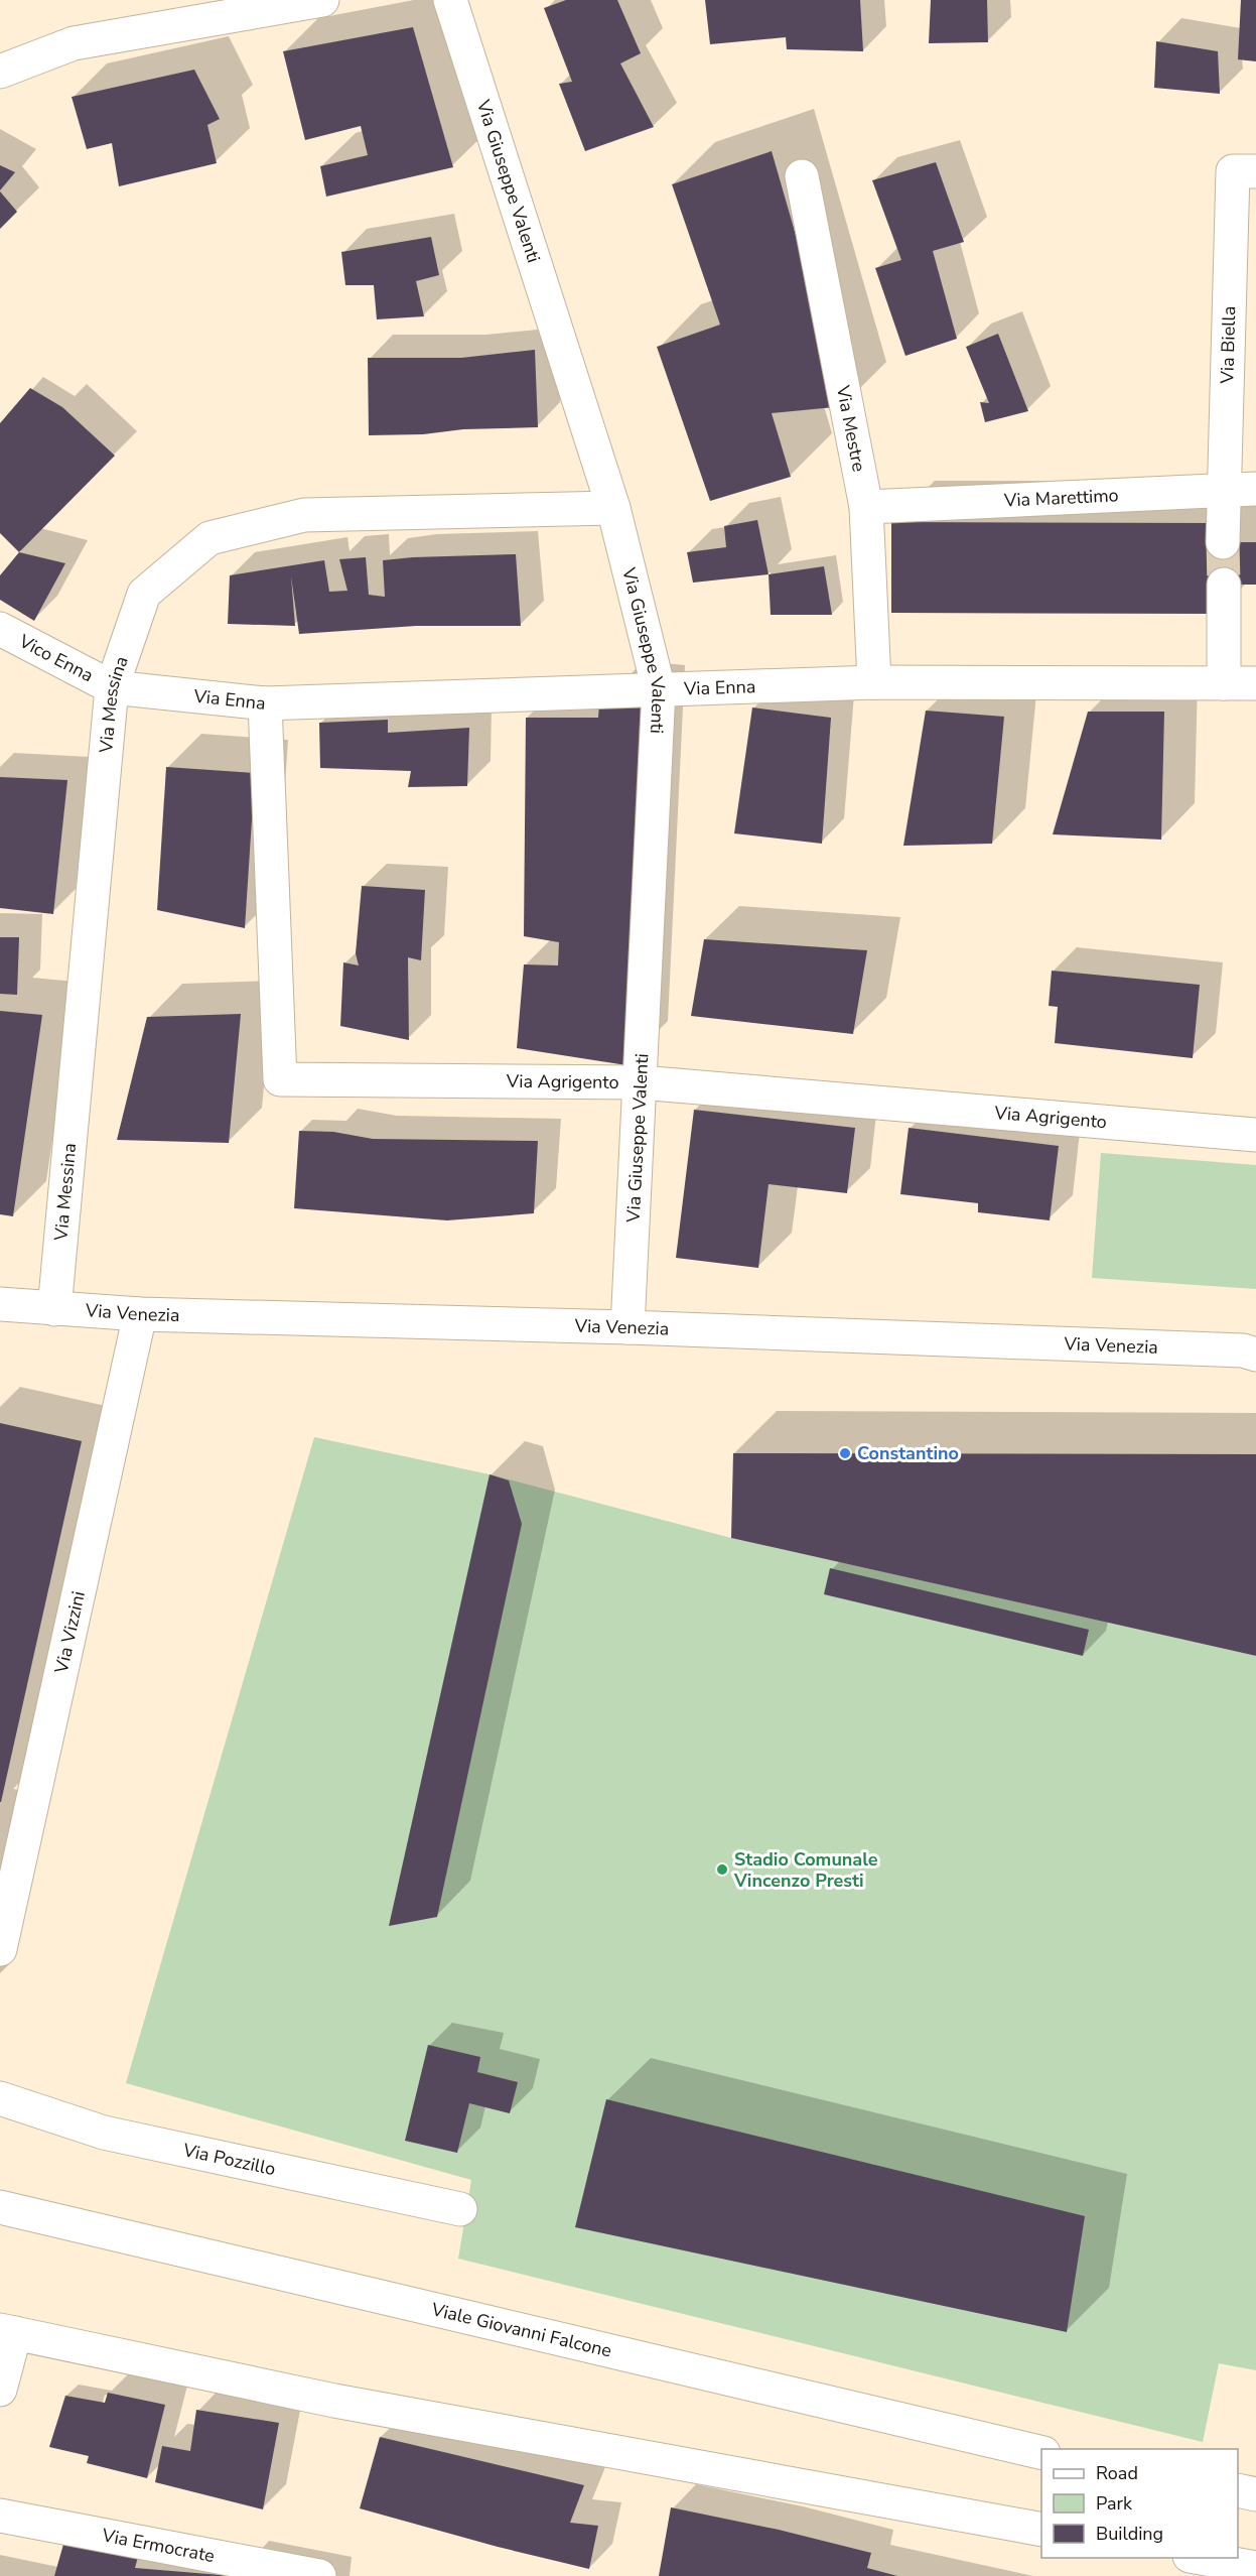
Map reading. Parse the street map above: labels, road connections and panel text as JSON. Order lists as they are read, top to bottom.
{
  "streets": {
    "street": [
      "Via Giuseppe Valenti",
      "Via Biella",
      "Via Mestre",
      "Via Marettimo",
      "Vico Enna",
      "Via Enna",
      "Via Messina",
      "Via Agrigento",
      "Via Venezia",
      "Via Vizzini",
      "Via Pozzillo",
      "Viale Giovanni Falcone",
      "Via Ermocrate"
    ]
  },
  "crossings": [
    ["Via Giuseppe Valenti", "Via Enna"],
    ["Via Giuseppe Valenti", "Via Messina"],
    ["Via Giuseppe Valenti", "Via Agrigento"],
    ["Via Giuseppe Valenti", "Via Venezia"],
    ["Via Biella", "Via Marettimo"],
    ["Via Mestre", "Via Marettimo"],
    ["Via Mestre", "Via Enna"],
    ["Vico Enna", "Via Enna"],
    ["Vico Enna", "Via Messina"],
    ["Via Enna", "Via Messina"],
    ["Via Enna", "Via Agrigento"],
    ["Via Messina", "Via Venezia"],
    ["Via Venezia", "Via Vizzini"]
  ],
  "places": ["Constantino", "Stadio Comunale Vincenzo Presti"],
  "legend": ["Road", "Park", "Building"]
}
